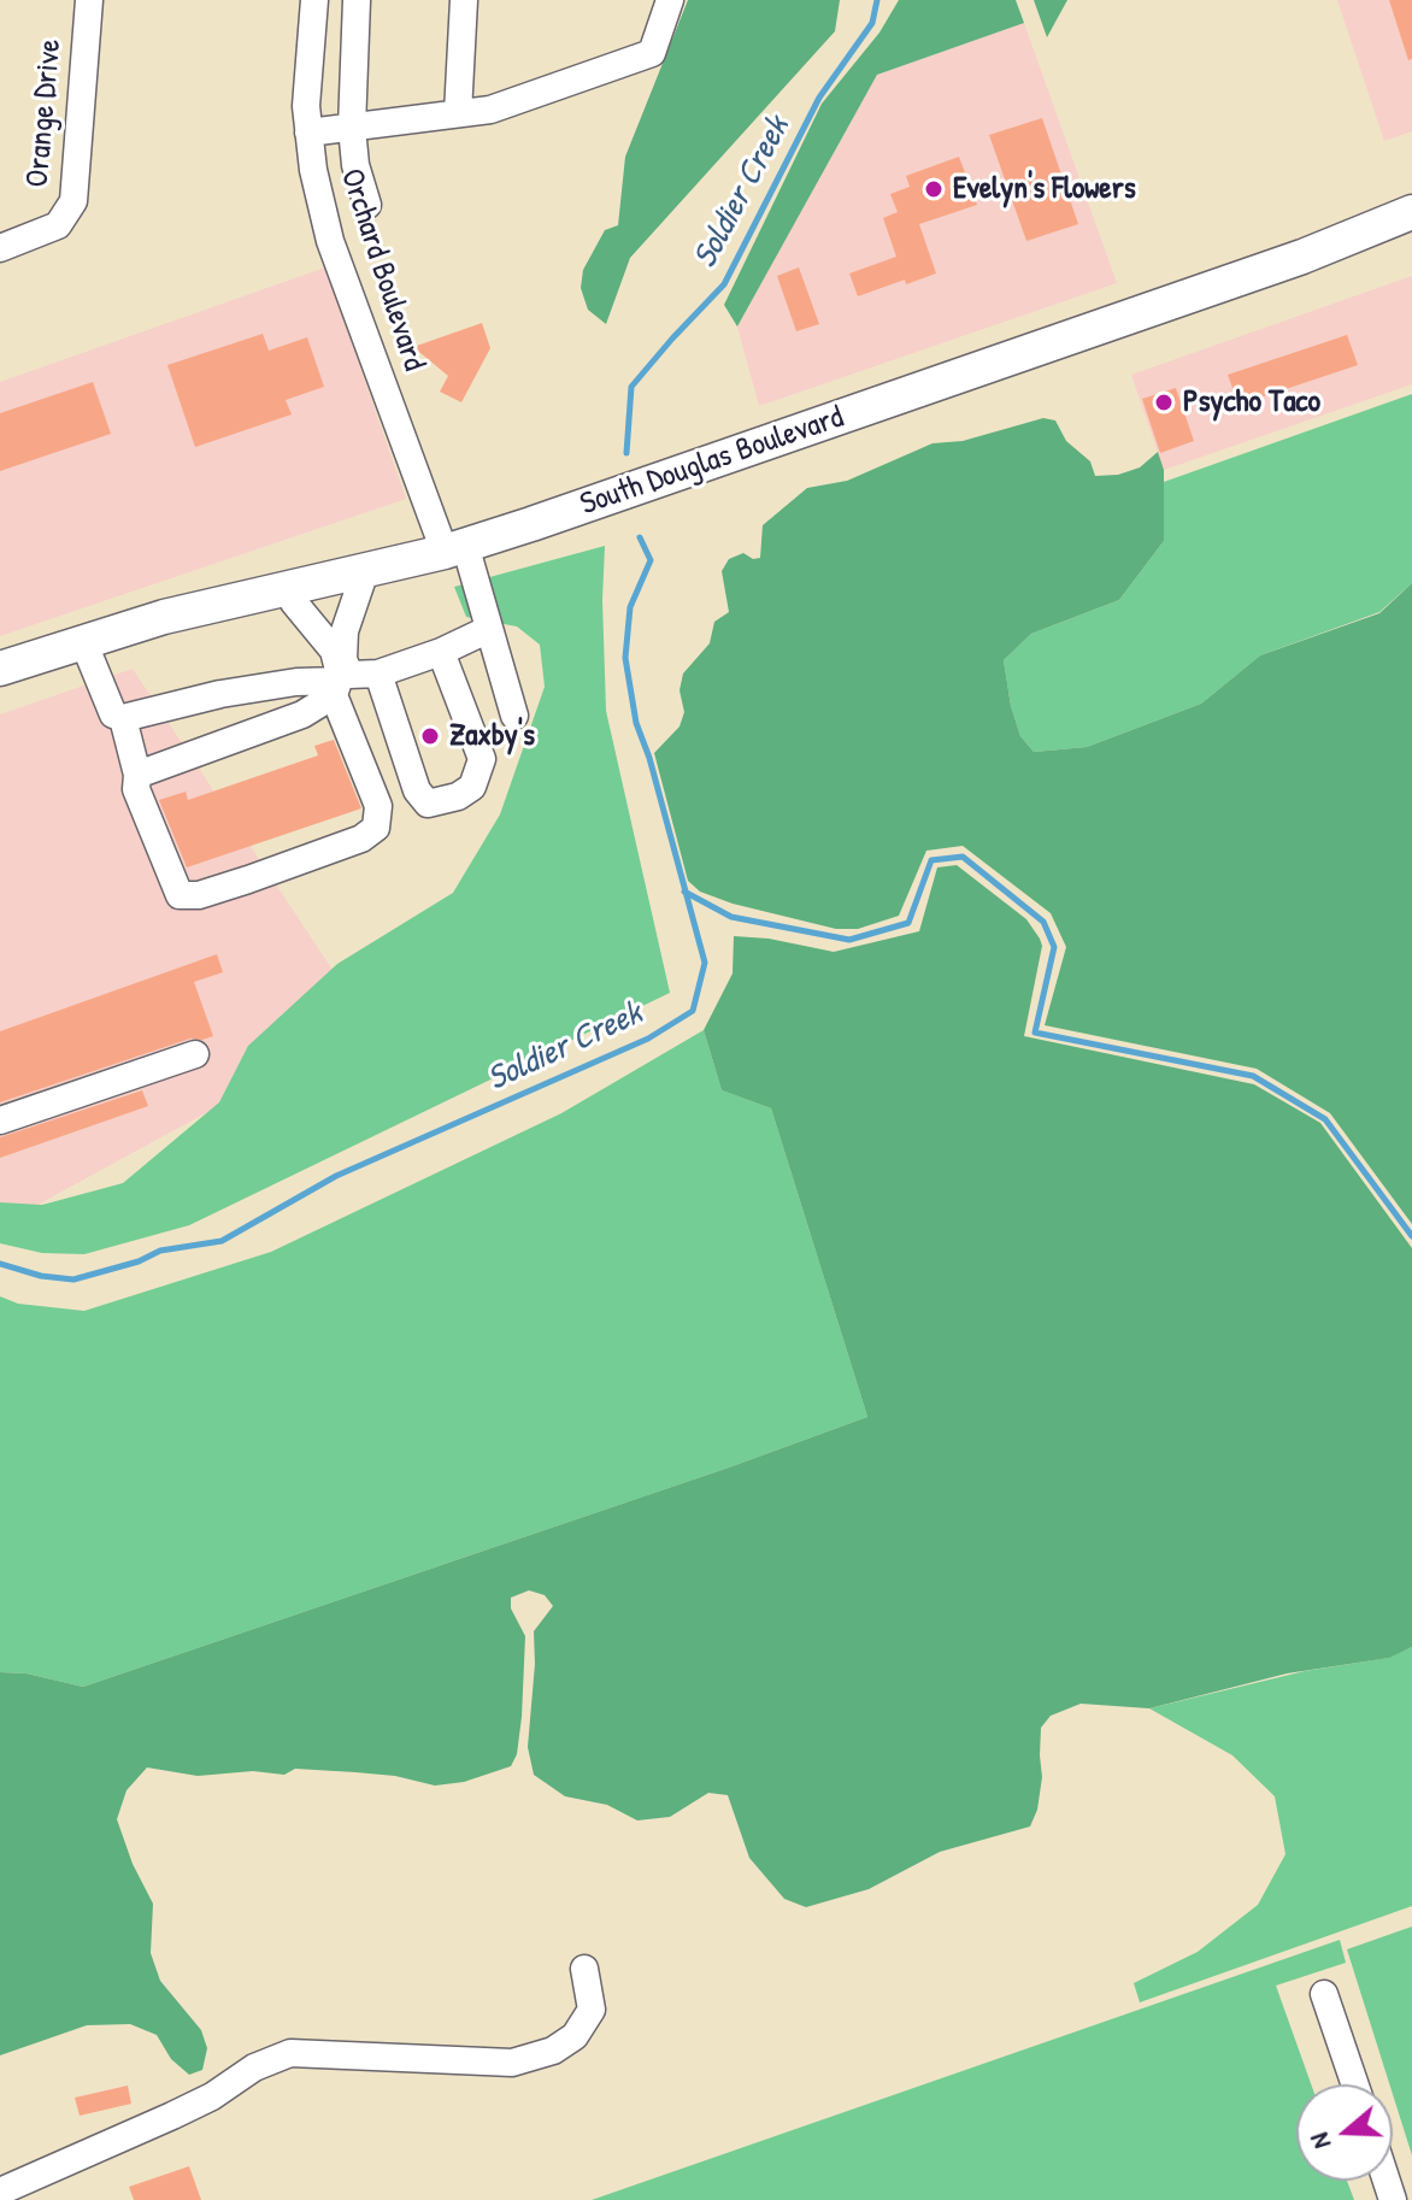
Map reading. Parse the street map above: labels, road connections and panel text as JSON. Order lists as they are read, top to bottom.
{
  "streets": {
    "main road": ["South Douglas Boulevard"],
    "street": ["Orange Drive", "Orchard Boulevard"]
  },
  "crossings": [
    ["Orchard Boulevard", "South Douglas Boulevard"]
  ],
  "water": ["Soldier Creek"],
  "places": ["Evelyn's Flowers", "Psycho Taco", "Zaxby's"],
  "north": "left"
}
